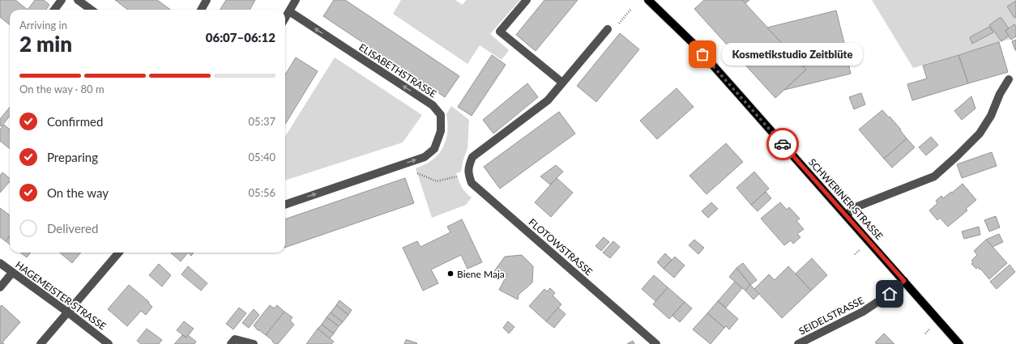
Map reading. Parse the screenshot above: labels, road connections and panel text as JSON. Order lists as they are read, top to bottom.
{
  "streets": {
    "main road": ["SCHWERINER STRASSE"],
    "street": [
      "ELISABETHSTRASSE",
      "FLOTOWSTRASSE",
      "HAGEMEISTER STRASSE",
      "SEIDELSTRASSE"
    ]
  },
  "crossings": [
    ["SCHWERINER STRASSE", "SEIDELSTRASSE"]
  ],
  "places": ["Kosmetikstudio Zeitblüte", "Biene Maja"],
  "page": {
    "heading": ["2 min", "Arriving in", "06:07–06:12"],
    "bubble": "Kosmetikstudio Zeitblüte",
    "bar": "On the way · 80 m",
    "list": [
      ["Confirmed", "05:37"],
      ["Preparing", "05:40"],
      ["On the way", "05:56"],
      "Delivered"
    ]
  }
}
